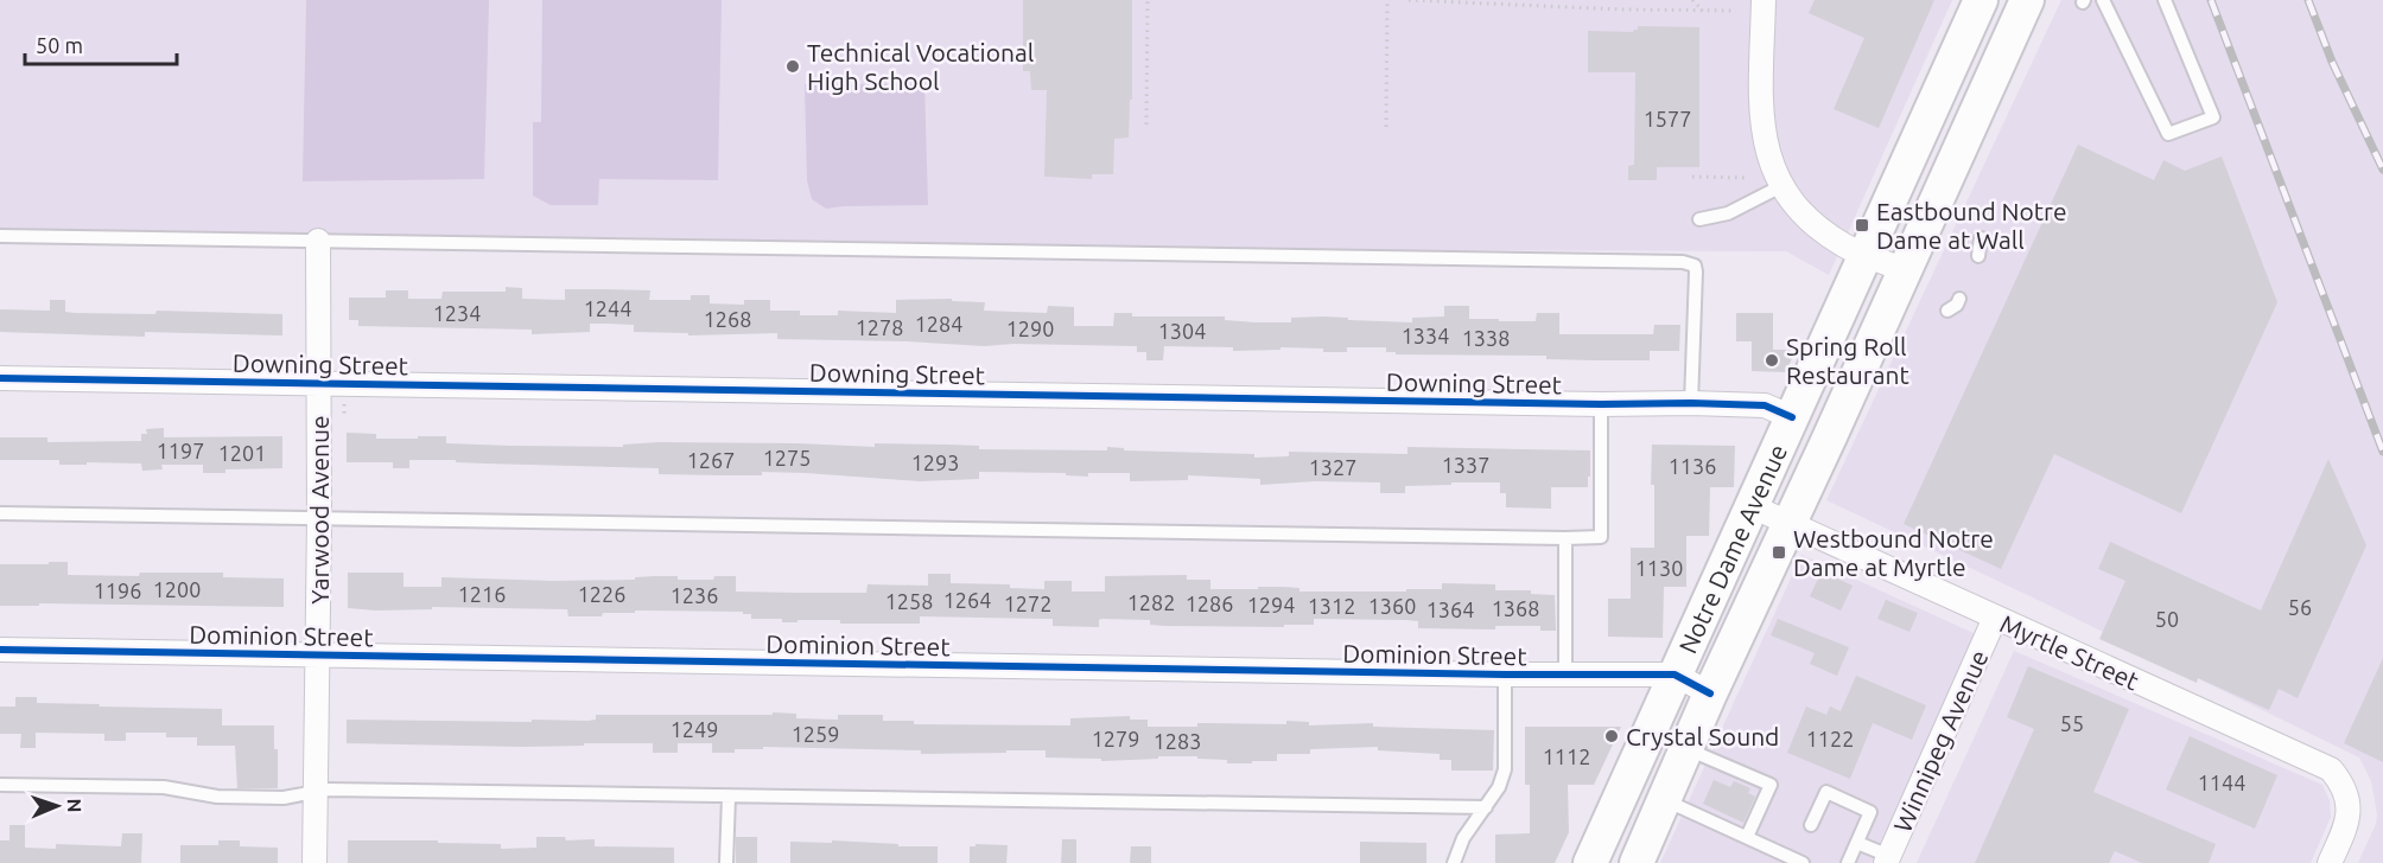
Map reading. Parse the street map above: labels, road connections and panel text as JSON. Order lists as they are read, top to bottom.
{
  "streets": {
    "main road": ["Notre Dame Avenue"],
    "street": [
      "Downing Street",
      "Yarwood Avenue",
      "Dominion Street",
      "Myrtle Street",
      "Winnipeg Avenue"
    ]
  },
  "crossings": [
    ["Downing Street", "Yarwood Avenue"],
    ["Downing Street", "Notre Dame Avenue"],
    ["Yarwood Avenue", "Dominion Street"],
    ["Notre Dame Avenue", "Dominion Street"],
    ["Notre Dame Avenue", "Myrtle Street"],
    ["Myrtle Street", "Winnipeg Avenue"]
  ],
  "places": {
    "other": ["Technical Vocational High School", "Spring Roll Restaurant", "Crystal Sound"],
    "transit": ["Eastbound Notre Dame at Wall", "Westbound Notre Dame at Myrtle"]
  },
  "house_numbers": [
    "1577",
    "1244",
    "1234",
    "1268",
    "1284",
    "1278",
    "1290",
    "1304",
    "1334",
    "1338",
    "1197",
    "1201",
    "1275",
    "1267",
    "1293",
    "1337",
    "1136",
    "1327",
    "1130",
    "1200",
    "1196",
    "1216",
    "1226",
    "1236",
    "1264",
    "1258",
    "1282",
    "1272",
    "1286",
    "1294",
    "1312",
    "1360",
    "56",
    "1368",
    "1364",
    "50",
    "55",
    "1249",
    "1259",
    "1279",
    "1122",
    "1283",
    "1112",
    "1144"
  ],
  "scale_bar": "50 m",
  "north": "right"
}
